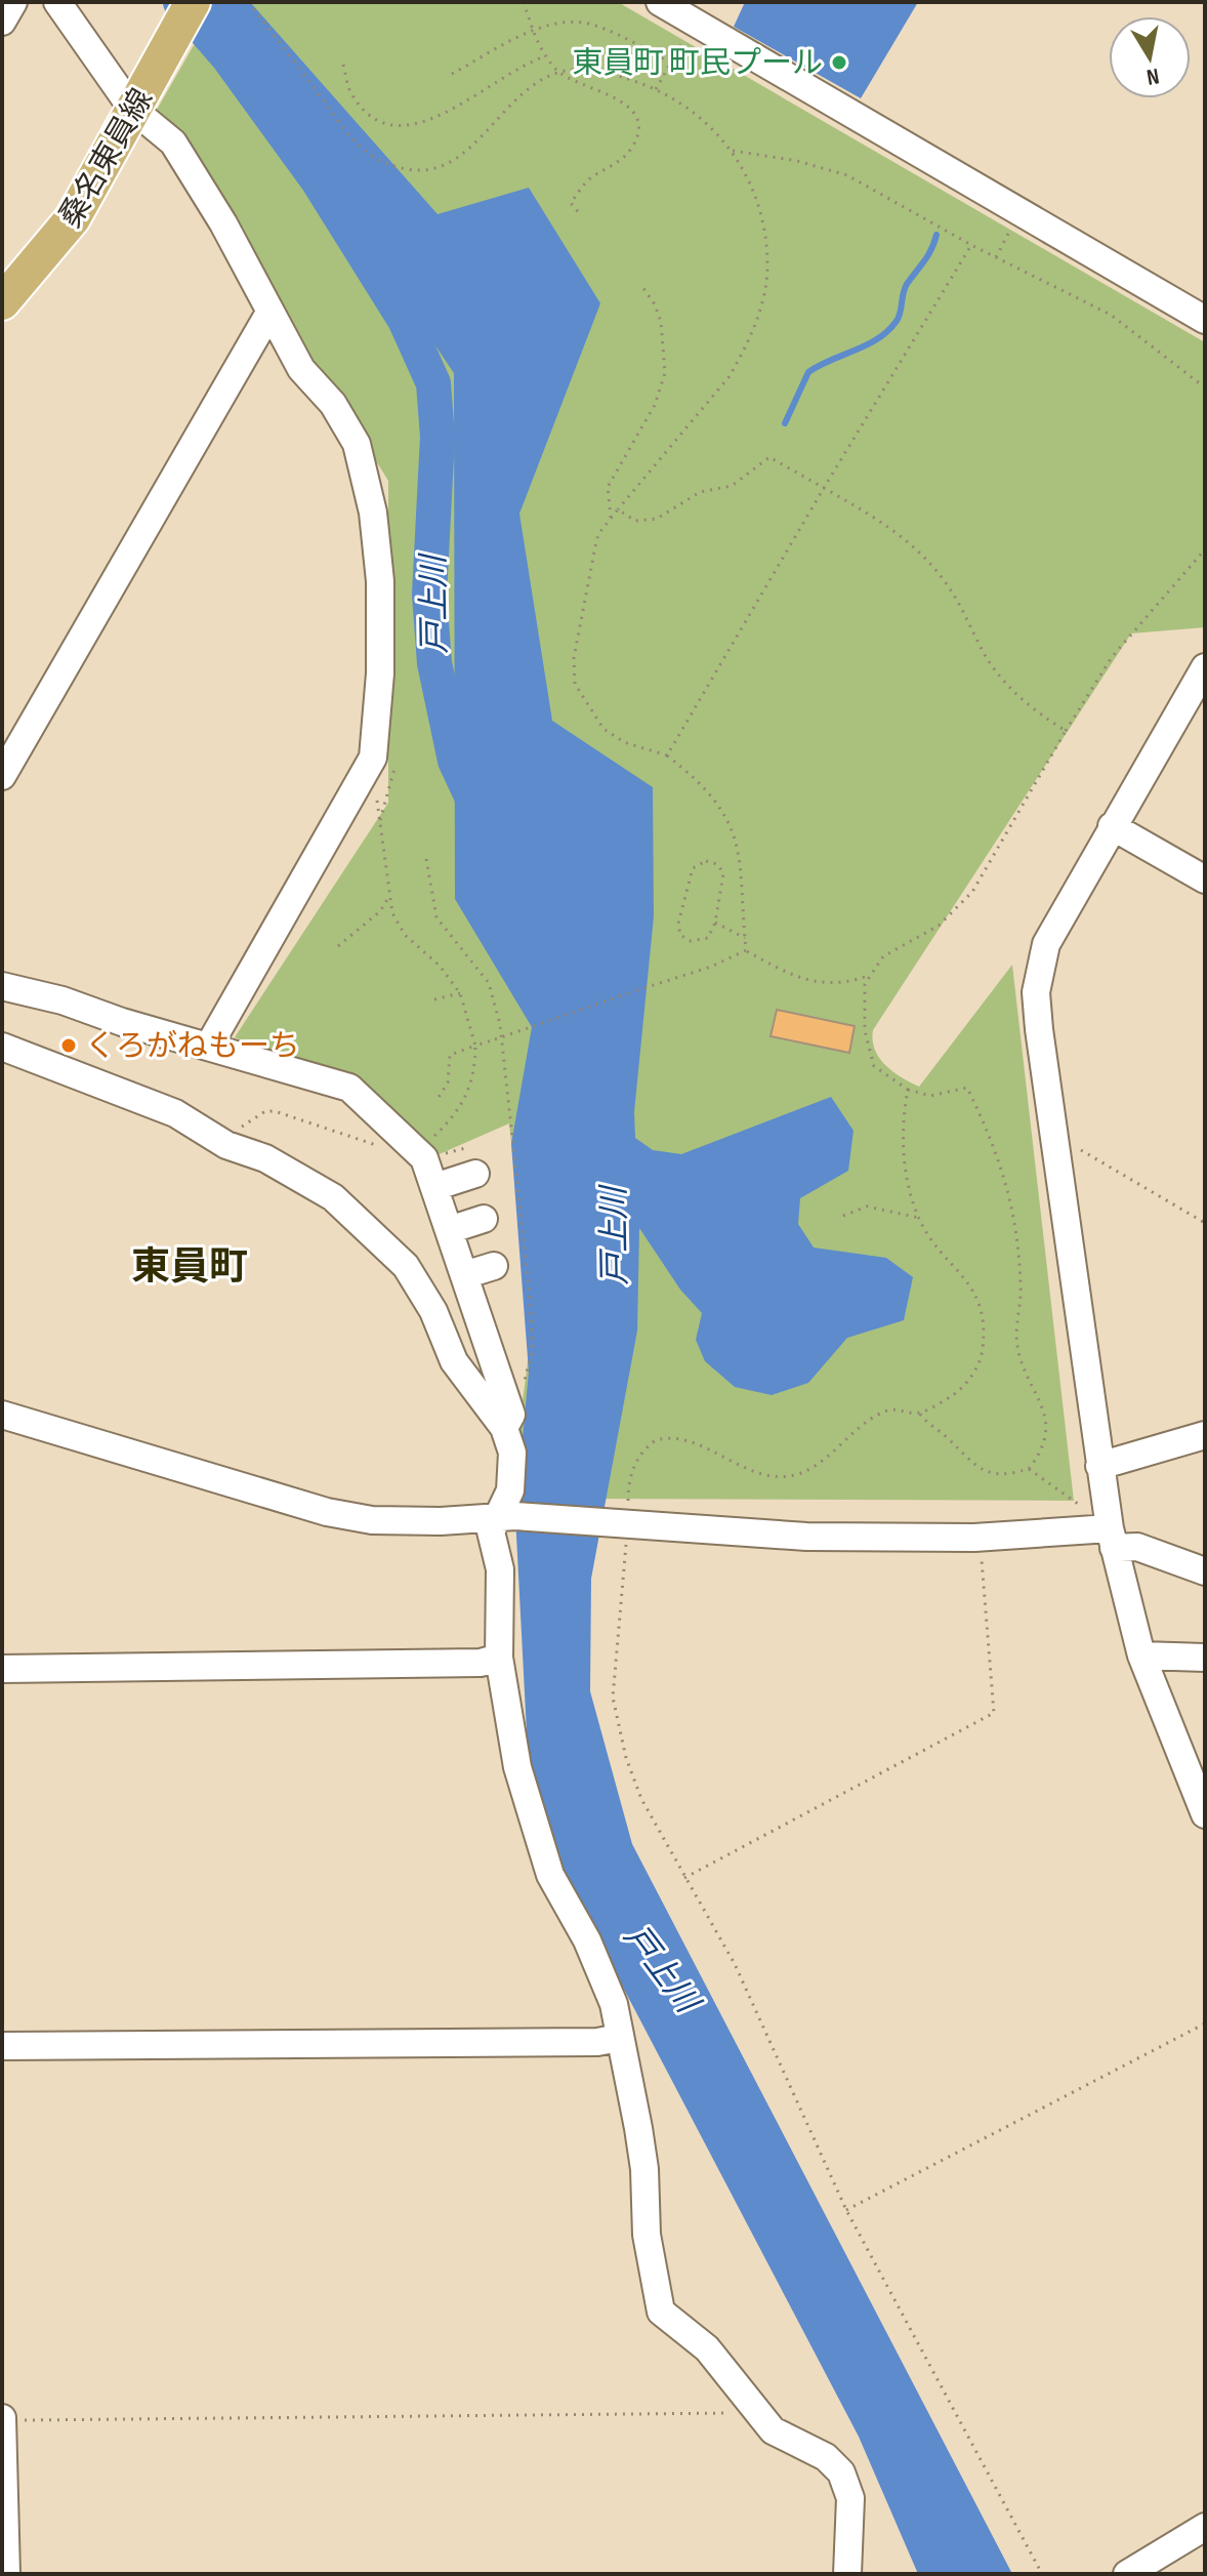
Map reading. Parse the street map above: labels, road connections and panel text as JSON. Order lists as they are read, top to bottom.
{
  "streets": {
    "main road": ["桑名東員線"]
  },
  "districts": ["東員町"],
  "water": ["戸上川"],
  "places": ["東員町 町民プール", "くろがねもーち"],
  "north": "bottom"
}
